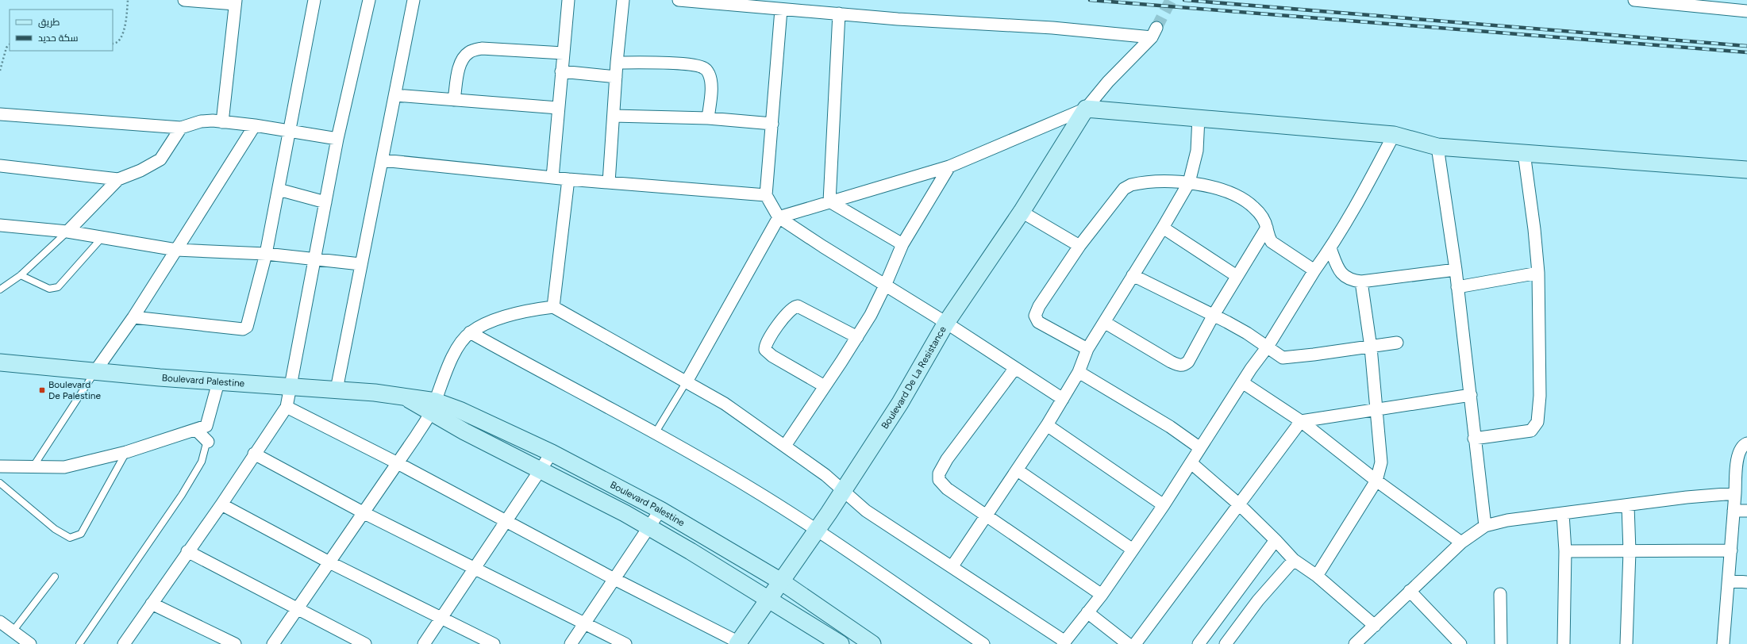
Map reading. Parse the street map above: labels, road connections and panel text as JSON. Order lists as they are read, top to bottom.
{
  "streets": {
    "street": ["Boulevard De La Resistance", "Boulevard Palestine"]
  },
  "crossings": [
    ["Boulevard De La Resistance", "Boulevard Palestine"]
  ],
  "places": {
    "transit": ["Boulevard De Palestine"]
  },
  "legend": ["طريق", "سكة حديد"]
}
